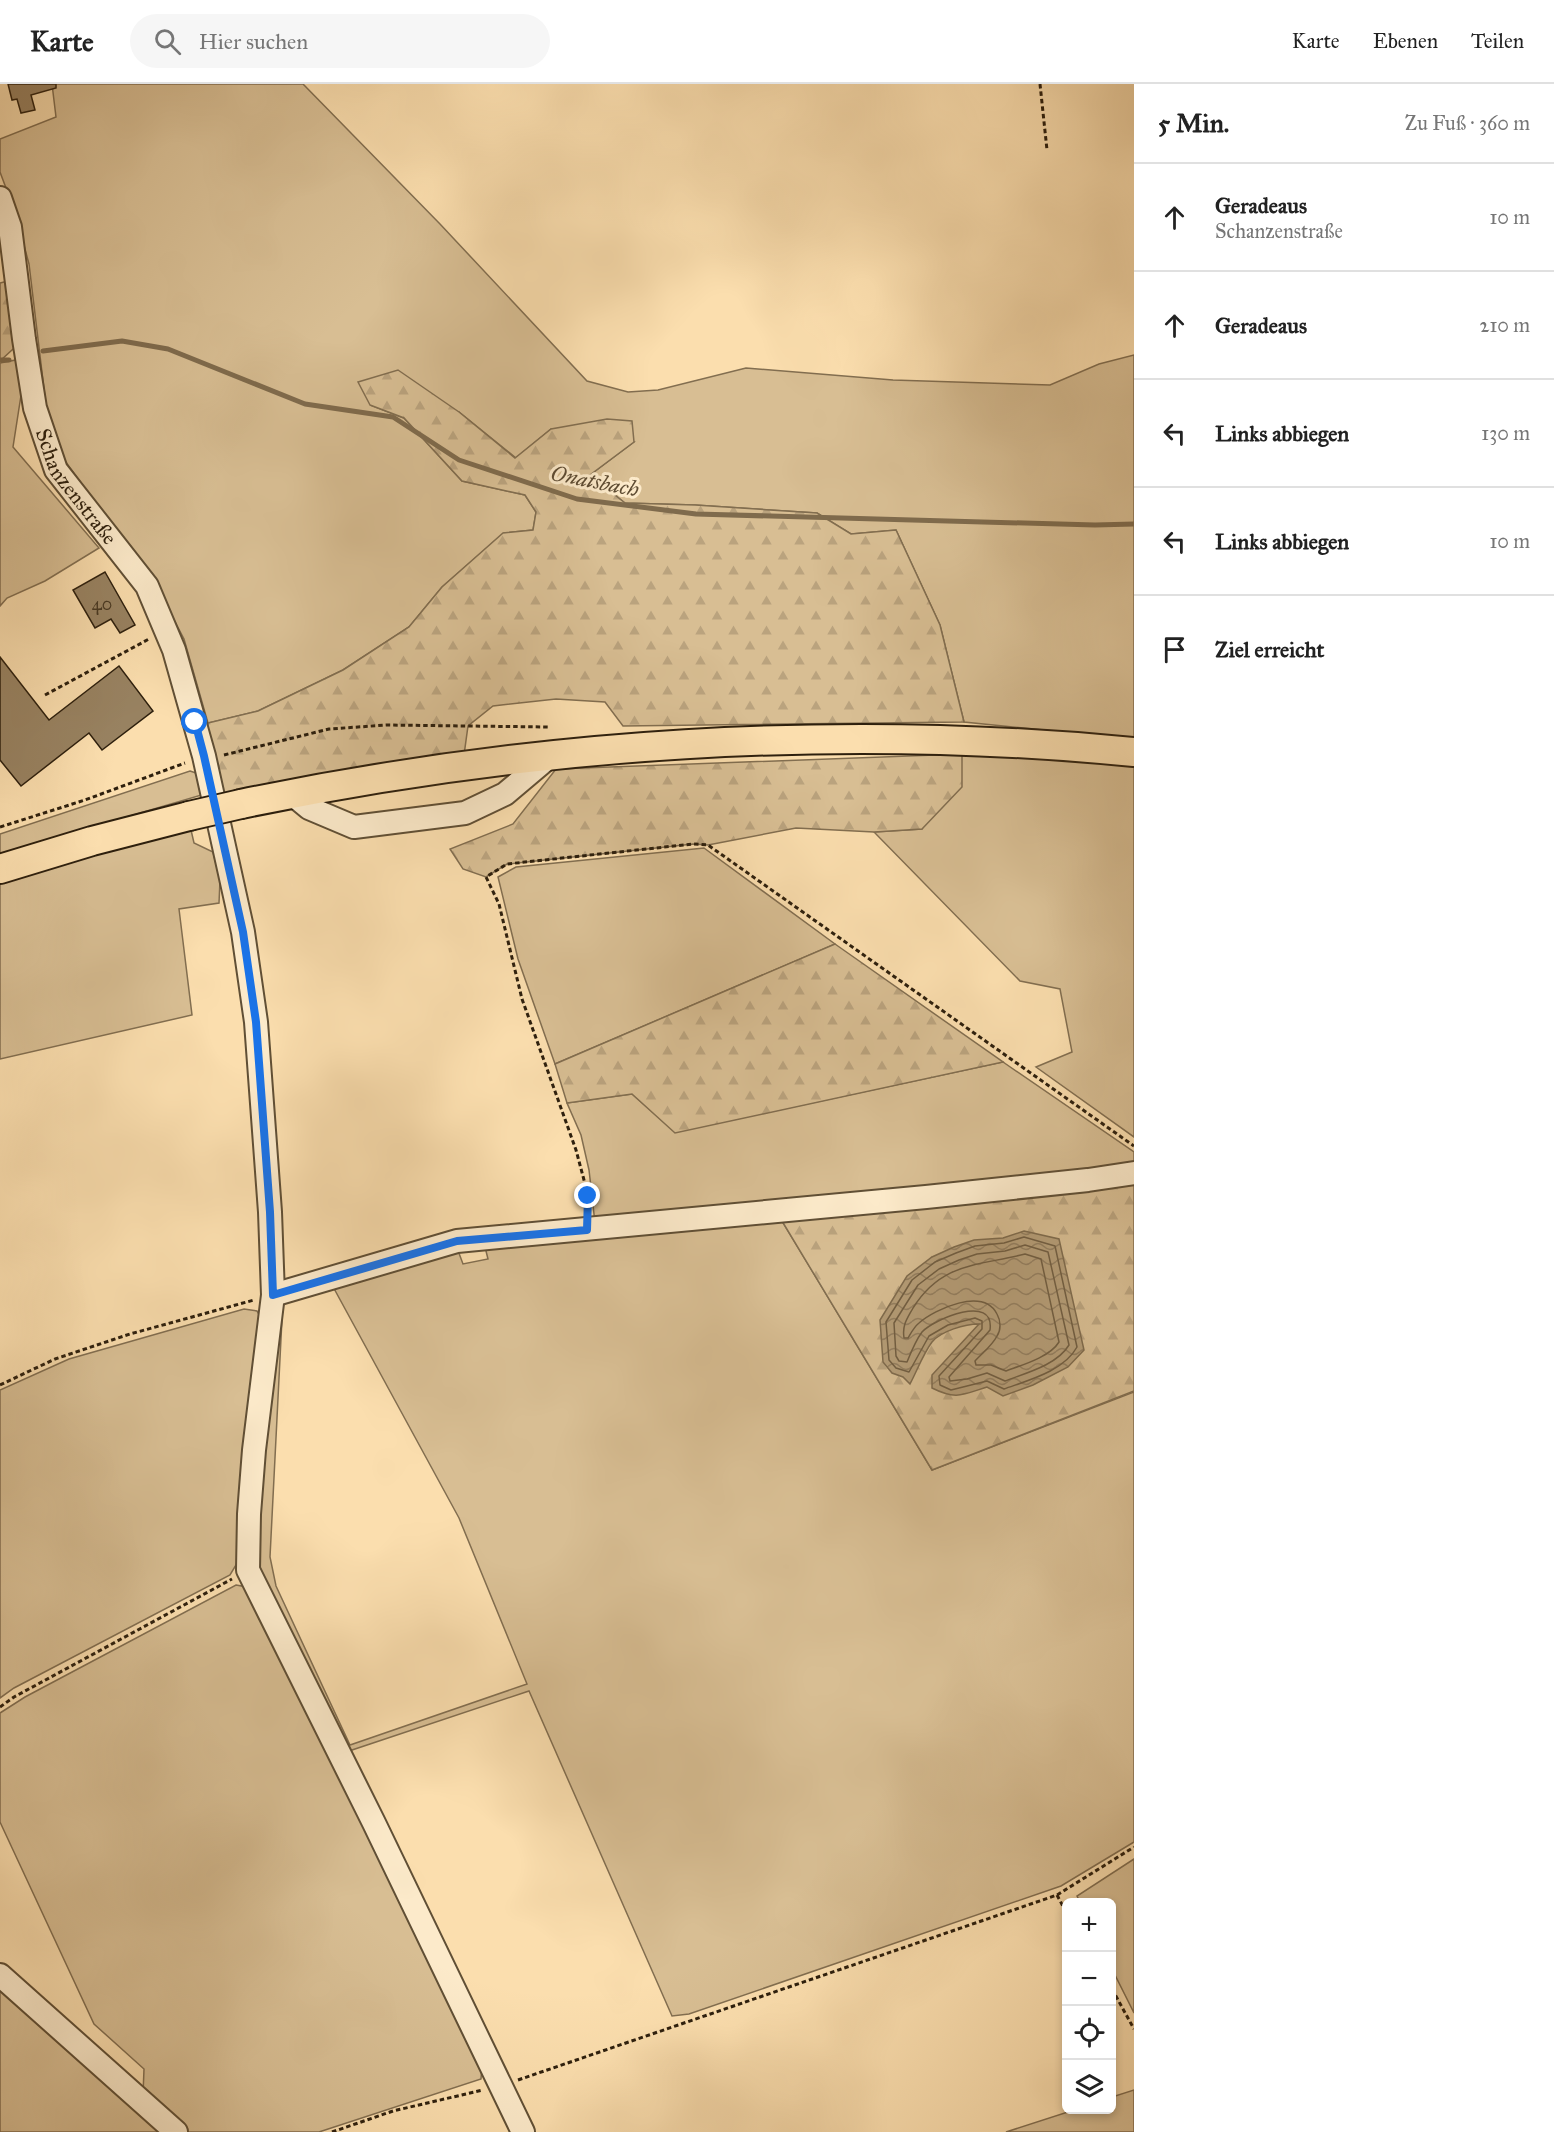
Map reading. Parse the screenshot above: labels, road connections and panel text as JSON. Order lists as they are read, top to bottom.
{
  "streets": {
    "street": ["Schanzenstraße"]
  },
  "water": ["Onatsbach"],
  "house_numbers": ["40"],
  "page": {
    "header": "Karte",
    "search": "Hier suchen",
    "nav": ["Karte", "Ebenen", "Teilen"],
    "heading": ["5 Min.", "Zu Fuß · 360 m"],
    "list": [
      ["Geradeaus", "Schanzenstraße", "10 m"],
      ["Geradeaus", "210 m"],
      ["Links abbiegen", "130 m"],
      ["Links abbiegen", "10 m"],
      "Ziel erreicht"
    ],
    "map_buttons": ["+", "−"]
  }
}
